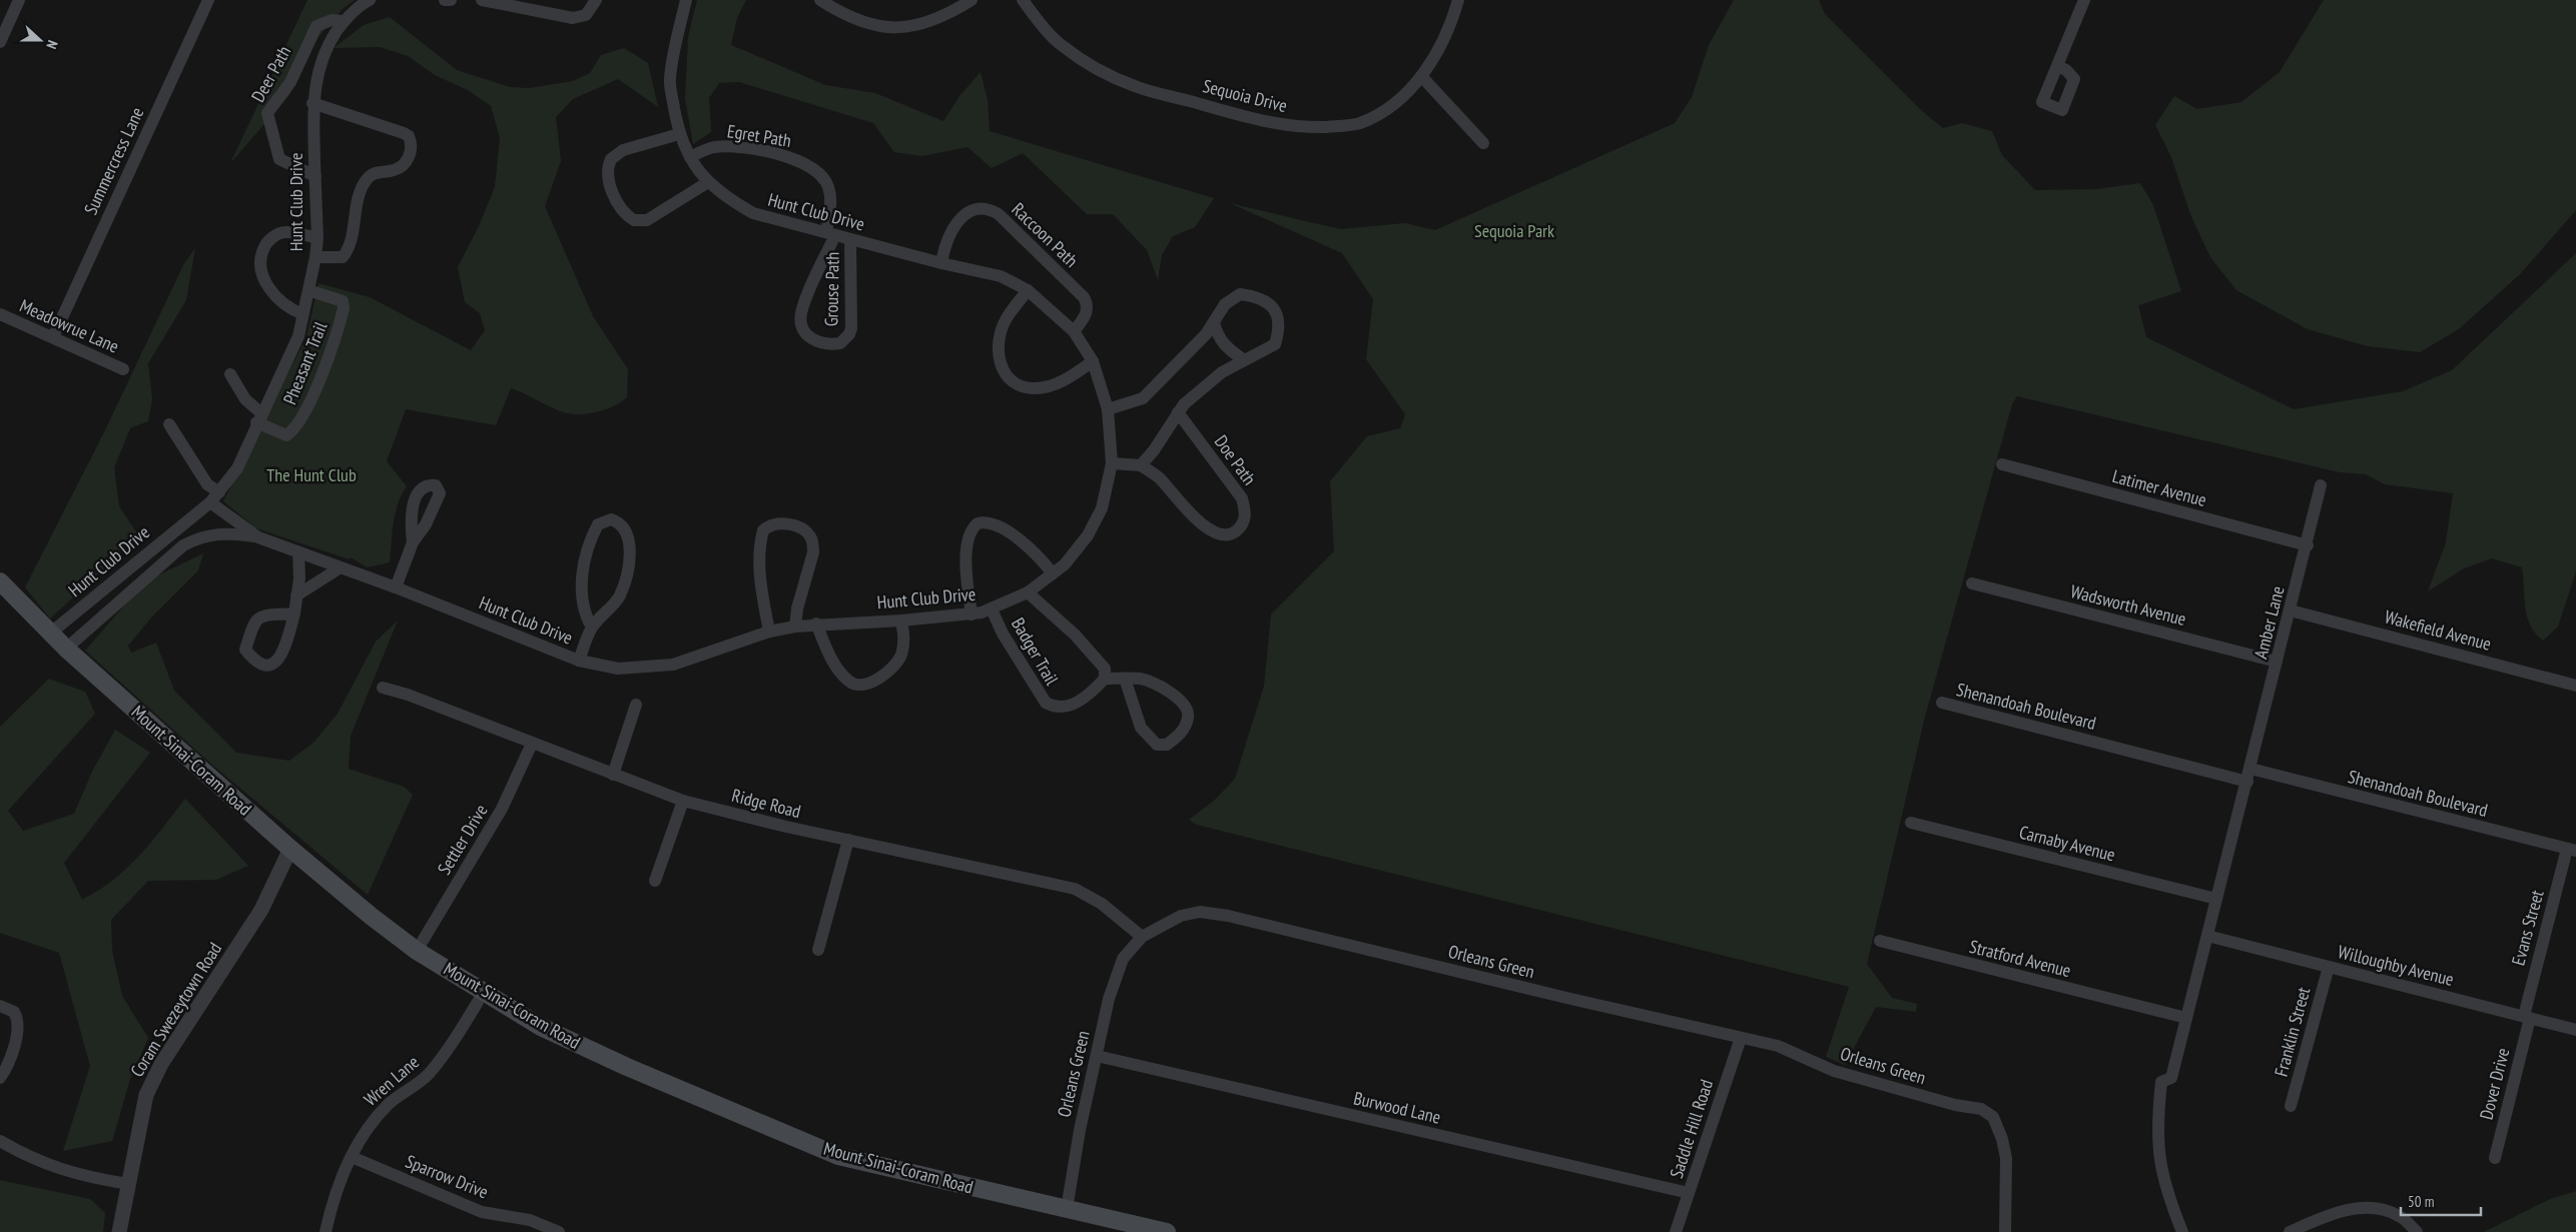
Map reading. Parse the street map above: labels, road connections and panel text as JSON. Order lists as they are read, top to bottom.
{
  "streets": {
    "main road": ["Mount Sinai-Coram Road"],
    "street": [
      "Deer Path",
      "Sequoia Drive",
      "Egret Path",
      "Summercress Lane",
      "Hunt Club Drive",
      "Raccoon Path",
      "Grouse Path",
      "Meadowrue Lane",
      "Pheasant Trail",
      "Doe Path",
      "Latimer Avenue",
      "Wadsworth Avenue",
      "Amber Lane",
      "Wakefield Avenue",
      "Badger Trail",
      "Shenandoah Boulevard",
      "Ridge Road",
      "Settler Drive",
      "Carnaby Avenue",
      "Evans Street",
      "Stratford Avenue",
      "Orleans Green",
      "Willoughby Avenue",
      "Coram Swezeytown Road",
      "Franklin Street",
      "Wren Lane",
      "Dover Drive",
      "Burwood Lane",
      "Saddle Hill Road",
      "Sparrow Drive"
    ]
  },
  "crossings": [
    ["Deer Path", "Hunt Club Drive"],
    ["Egret Path", "Hunt Club Drive"],
    ["Egret Path", "Grouse Path"],
    ["Summercress Lane", "Meadowrue Lane"],
    ["Hunt Club Drive", "Raccoon Path"],
    ["Hunt Club Drive", "Grouse Path"],
    ["Hunt Club Drive", "Pheasant Trail"],
    ["Hunt Club Drive", "Badger Trail"],
    ["Hunt Club Drive", "Mount Sinai-Coram Road"],
    ["Latimer Avenue", "Amber Lane"],
    ["Wadsworth Avenue", "Amber Lane"],
    ["Amber Lane", "Wakefield Avenue"],
    ["Amber Lane", "Shenandoah Boulevard"],
    ["Shenandoah Boulevard", "Evans Street"],
    ["Mount Sinai-Coram Road", "Settler Drive"],
    ["Mount Sinai-Coram Road", "Orleans Green"],
    ["Mount Sinai-Coram Road", "Coram Swezeytown Road"],
    ["Mount Sinai-Coram Road", "Wren Lane"],
    ["Ridge Road", "Settler Drive"],
    ["Ridge Road", "Orleans Green"],
    ["Evans Street", "Willoughby Avenue"],
    ["Evans Street", "Dover Drive"],
    ["Orleans Green", "Burwood Lane"],
    ["Orleans Green", "Saddle Hill Road"],
    ["Willoughby Avenue", "Franklin Street"],
    ["Willoughby Avenue", "Dover Drive"],
    ["Wren Lane", "Sparrow Drive"],
    ["Burwood Lane", "Saddle Hill Road"]
  ],
  "parks": ["Sequoia Park", "The Hunt Club"],
  "scale_bar": "50 m",
  "north": "right"
}
